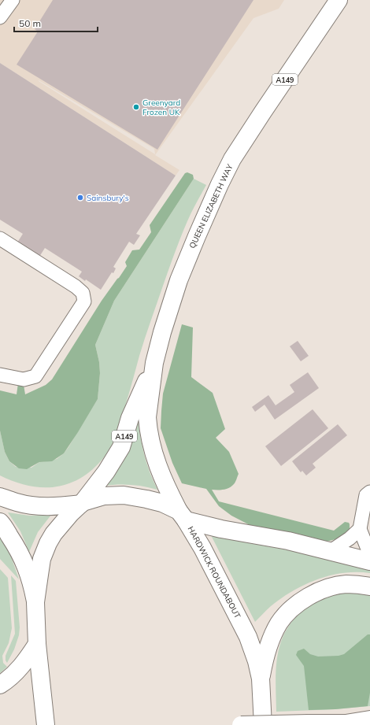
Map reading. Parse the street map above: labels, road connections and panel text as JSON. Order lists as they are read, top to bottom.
{
  "streets": {
    "main road": ["A149", "QUEEN ELIZABETH WAY", "HARDWICK ROUNDABOUT"]
  },
  "crossings": [
    ["QUEEN ELIZABETH WAY", "HARDWICK ROUNDABOUT"]
  ],
  "places": ["Greenyard Frozen UK", "Sainsbury's"],
  "scale_bar": "50 m"
}
